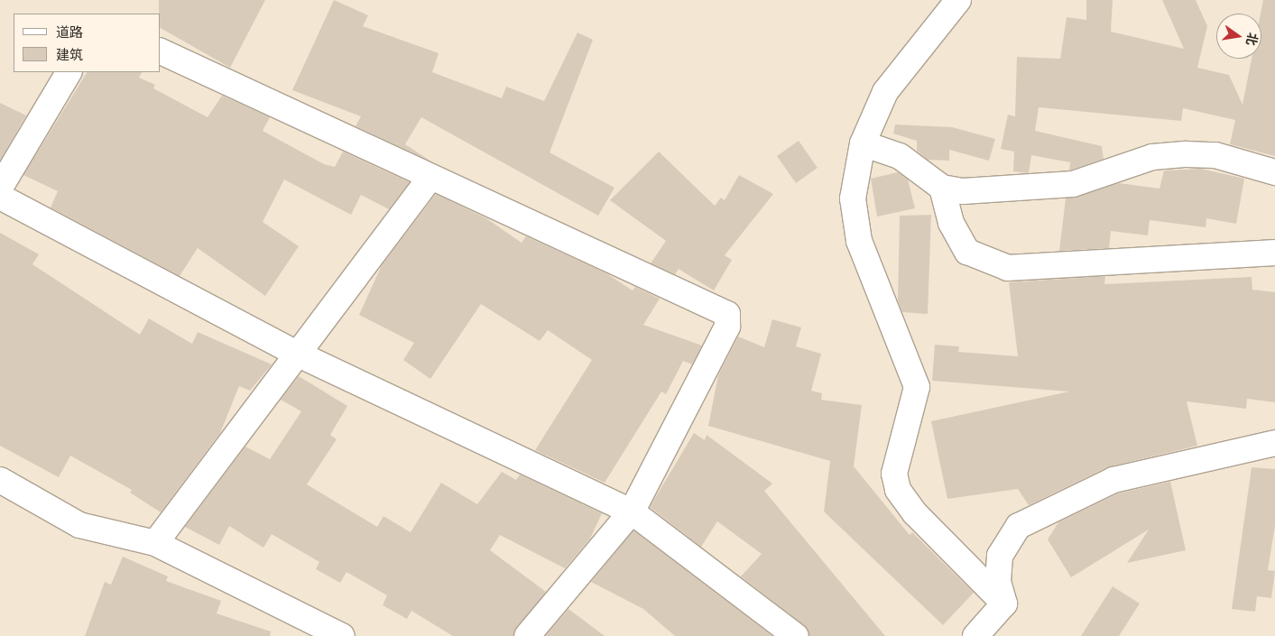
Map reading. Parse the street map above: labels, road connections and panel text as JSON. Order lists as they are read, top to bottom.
{
  "legend": ["道路", "建筑"],
  "north": "right"
}
